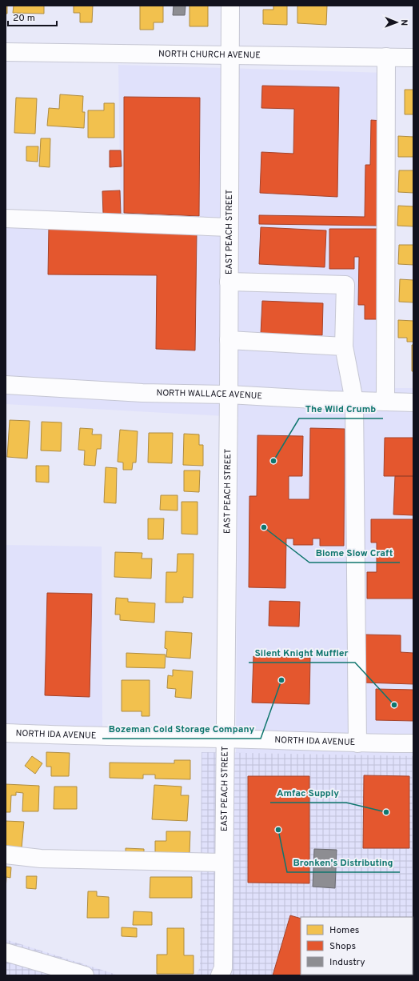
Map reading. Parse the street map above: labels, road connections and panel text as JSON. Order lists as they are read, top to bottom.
{
  "streets": {
    "street": [
      "NORTH CHURCH AVENUE",
      "EAST PEACH STREET",
      "NORTH WALLACE AVENUE",
      "NORTH IDA AVENUE"
    ]
  },
  "crossings": [
    ["NORTH CHURCH AVENUE", "EAST PEACH STREET"],
    ["EAST PEACH STREET", "NORTH WALLACE AVENUE"],
    ["EAST PEACH STREET", "NORTH IDA AVENUE"]
  ],
  "places": [
    "The Wild Crumb",
    "Biome Slow Craft",
    "Bozeman Cold Storage Company",
    "Silent Knight Muffler",
    "Amfac Supply",
    "Bronken's Distributing"
  ],
  "legend": ["Homes", "Shops", "Industry"],
  "scale_bar": "20 m",
  "north": "right"
}
